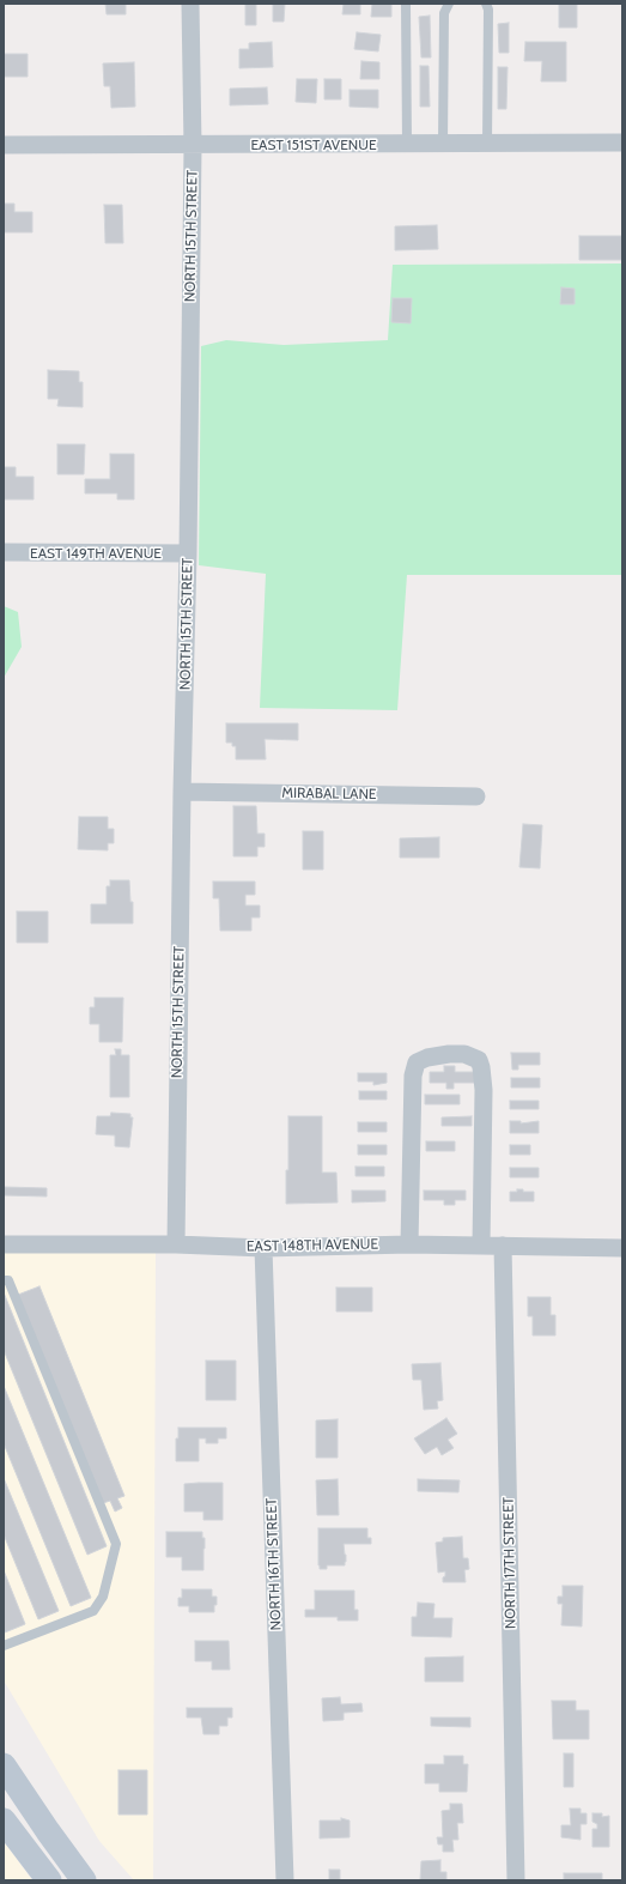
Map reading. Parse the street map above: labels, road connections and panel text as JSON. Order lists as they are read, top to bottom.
{
  "streets": {
    "street": [
      "EAST 151ST AVENUE",
      "NORTH 15TH STREET",
      "EAST 149TH AVENUE",
      "MIRABAL LANE",
      "EAST 148TH AVENUE",
      "NORTH 17TH STREET",
      "NORTH 16TH STREET"
    ]
  },
  "crossings": [
    ["EAST 151ST AVENUE", "NORTH 15TH STREET"],
    ["NORTH 15TH STREET", "EAST 149TH AVENUE"],
    ["NORTH 15TH STREET", "MIRABAL LANE"],
    ["NORTH 15TH STREET", "EAST 148TH AVENUE"],
    ["EAST 148TH AVENUE", "NORTH 17TH STREET"],
    ["EAST 148TH AVENUE", "NORTH 16TH STREET"]
  ]
}
